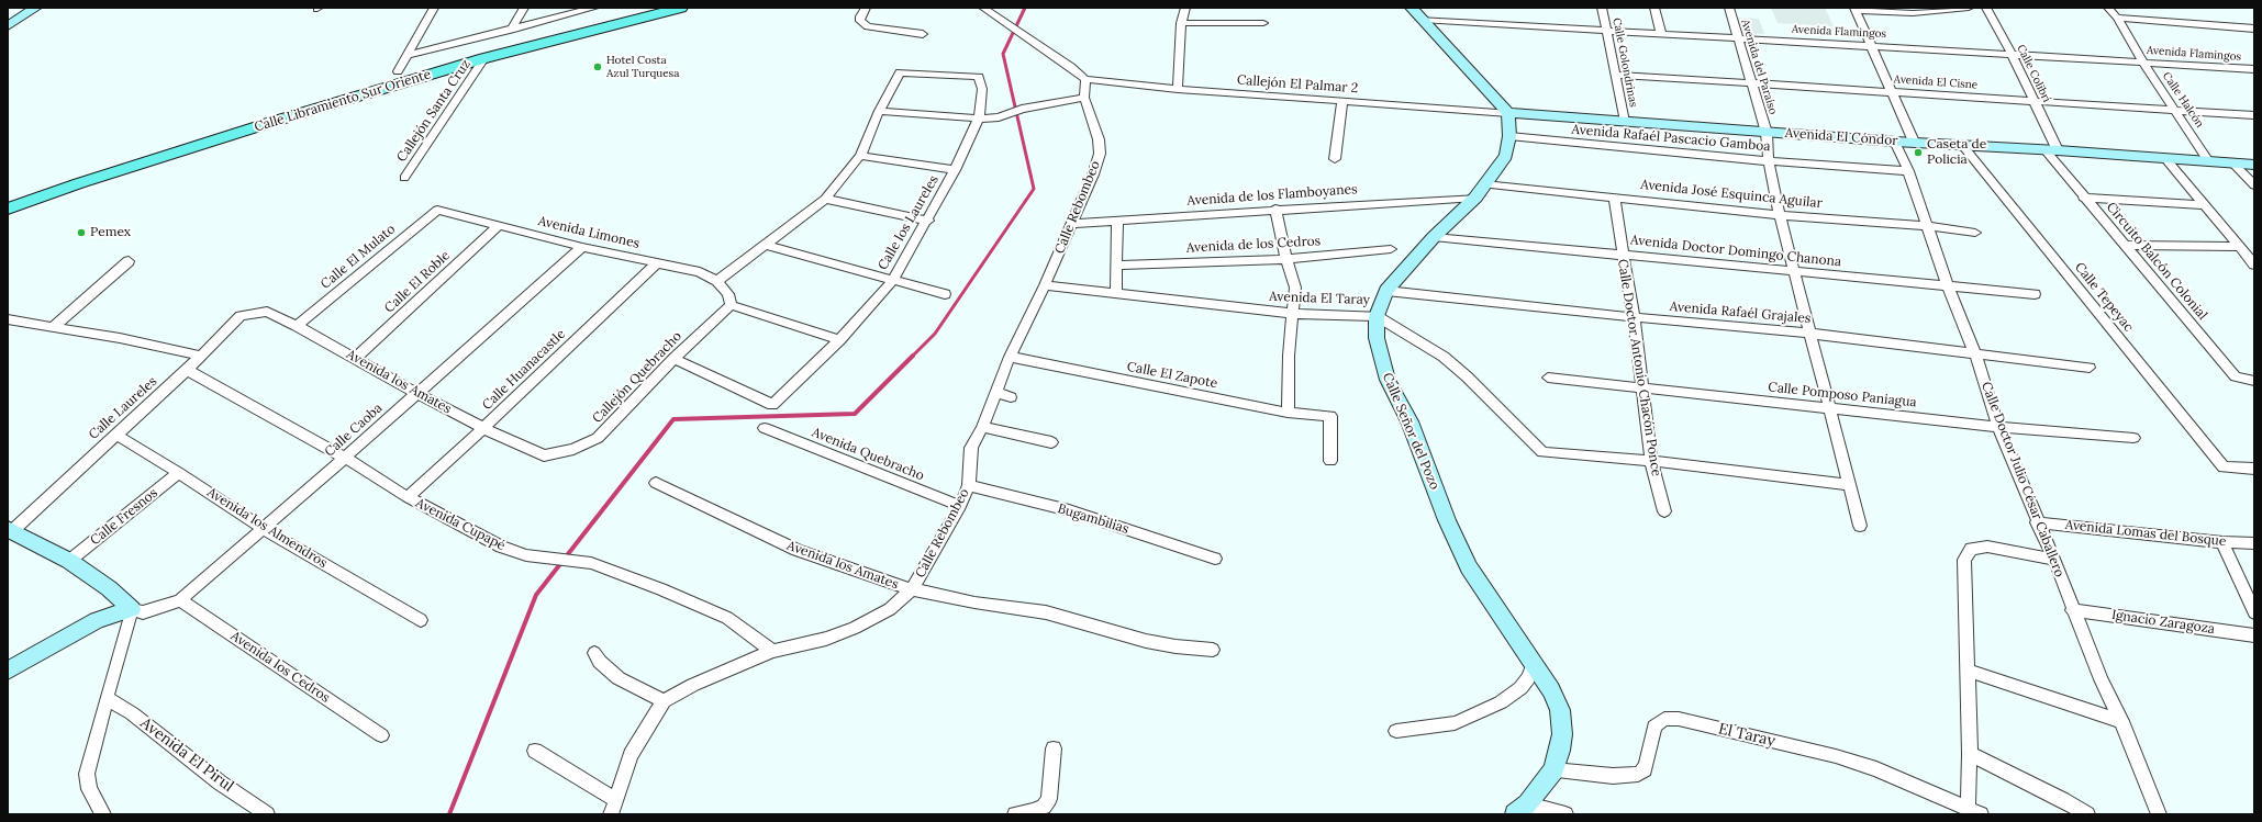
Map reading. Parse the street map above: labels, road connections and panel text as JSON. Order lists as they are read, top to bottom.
{
  "streets": {
    "main road": ["Calle Libramiento Sur Oriente"],
    "street": [
      "Avenida Flamingos",
      "Calle Golondrinas",
      "Avenida del Paraíso",
      "Calle Colibrí",
      "Avenida El Cisne",
      "Callejón El Palmar 2",
      "Calle Halcón",
      "Callejón Santa Cruz",
      "Avenida El Cóndor",
      "Avenida Rafaél Pascacio Gamboa",
      "Avenida José Esquinca Aguilar",
      "Avenida de los Flamboyanes",
      "Calle Rebombeo",
      "Calle los Laureles",
      "Avenida Limones",
      "Avenida de los Cedros",
      "Avenida Doctor Domingo Chanona",
      "Calle El Mulato",
      "Circuito Balcón Colonial",
      "Calle El Roble",
      "Calle Tepeyac",
      "Avenida El Taray",
      "Avenida Rafaél Grajales",
      "Calle Doctor Antonio Chacón Ponce",
      "Calle Huanacastle",
      "Calle El Zapote",
      "Callejón Quebracho",
      "Avenida los Amates",
      "Calle Pomposo Paniagua",
      "Calle Laureles",
      "Calle Caoba",
      "Calle Señor del Pozo",
      "Avenida Quebracho",
      "Calle Doctor Julio César Caballero",
      "Calle Fresnos",
      "Bugambilias",
      "Avenida Cupapé",
      "Avenida los Almendros",
      "Avenida Lomas del Bosque",
      "Ignacio Zaragoza",
      "Avenida los Cedros",
      "El Taray",
      "Avenida El Pirul"
    ]
  },
  "crossings": [
    ["Avenida Flamingos", "Calle Golondrinas"],
    ["Avenida Flamingos", "Avenida del Paraíso"],
    ["Avenida Flamingos", "Calle Colibrí"],
    ["Avenida Flamingos", "Calle Halcón"],
    ["Calle Golondrinas", "Avenida El Cisne"],
    ["Calle Golondrinas", "Avenida El Cóndor"],
    ["Avenida del Paraíso", "Avenida El Cisne"],
    ["Avenida del Paraíso", "Avenida El Cóndor"],
    ["Avenida del Paraíso", "Avenida Rafaél Pascacio Gamboa"],
    ["Avenida del Paraíso", "Avenida José Esquinca Aguilar"],
    ["Avenida del Paraíso", "Avenida Doctor Domingo Chanona"],
    ["Avenida del Paraíso", "Avenida Rafaél Grajales"],
    ["Avenida del Paraíso", "Calle Pomposo Paniagua"],
    ["Calle Colibrí", "Avenida El Cisne"],
    ["Calle Colibrí", "Avenida El Cóndor"],
    ["Calle Colibrí", "Circuito Balcón Colonial"],
    ["Avenida El Cisne", "Calle Halcón"],
    ["Callejón El Palmar 2", "Avenida El Cóndor"],
    ["Callejón El Palmar 2", "Calle Rebombeo"],
    ["Callejón El Palmar 2", "Calle Señor del Pozo"],
    ["Calle Halcón", "Avenida El Cóndor"],
    ["Calle Libramiento Sur Oriente", "Callejón Santa Cruz"],
    ["Avenida El Cóndor", "Circuito Balcón Colonial"],
    ["Avenida El Cóndor", "Calle Tepeyac"],
    ["Avenida El Cóndor", "Calle Señor del Pozo"],
    ["Avenida El Cóndor", "Calle Doctor Julio César Caballero"],
    ["Avenida Rafaél Pascacio Gamboa", "Calle Señor del Pozo"],
    ["Avenida Rafaél Pascacio Gamboa", "Calle Doctor Julio César Caballero"],
    ["Avenida José Esquinca Aguilar", "Avenida de los Flamboyanes"],
    ["Avenida José Esquinca Aguilar", "Calle Doctor Antonio Chacón Ponce"],
    ["Avenida José Esquinca Aguilar", "Calle Señor del Pozo"],
    ["Avenida José Esquinca Aguilar", "Calle Doctor Julio César Caballero"],
    ["Avenida de los Flamboyanes", "Calle Rebombeo"],
    ["Avenida de los Flamboyanes", "Calle Señor del Pozo"],
    ["Calle Rebombeo", "Avenida El Taray"],
    ["Calle Rebombeo", "Calle El Zapote"],
    ["Calle Rebombeo", "Avenida los Amates"],
    ["Calle Rebombeo", "Avenida Quebracho"],
    ["Calle Rebombeo", "Bugambilias"],
    ["Calle Rebombeo", "Avenida Cupapé"],
    ["Calle los Laureles", "Callejón Quebracho"],
    ["Avenida Limones", "Calle El Mulato"],
    ["Avenida Limones", "Calle El Roble"],
    ["Avenida Limones", "Calle Huanacastle"],
    ["Avenida Limones", "Callejón Quebracho"],
    ["Avenida Limones", "Calle Caoba"],
    ["Avenida Doctor Domingo Chanona", "Calle Doctor Antonio Chacón Ponce"],
    ["Avenida Doctor Domingo Chanona", "Calle Señor del Pozo"],
    ["Avenida Doctor Domingo Chanona", "Calle Doctor Julio César Caballero"],
    ["Calle El Mulato", "Avenida los Amates"],
    ["Calle El Roble", "Avenida los Amates"],
    ["Avenida El Taray", "Calle Doctor Antonio Chacón Ponce"],
    ["Avenida El Taray", "Calle Señor del Pozo"],
    ["Avenida Rafaél Grajales", "Calle Doctor Antonio Chacón Ponce"],
    ["Avenida Rafaél Grajales", "Calle Señor del Pozo"],
    ["Avenida Rafaél Grajales", "Calle Doctor Julio César Caballero"],
    ["Calle Doctor Antonio Chacón Ponce", "Calle Pomposo Paniagua"],
    ["Calle Huanacastle", "Avenida los Amates"],
    ["Calle Huanacastle", "Avenida Cupapé"],
    ["Callejón Quebracho", "Avenida los Amates"],
    ["Avenida los Amates", "Calle Laureles"],
    ["Avenida los Amates", "Calle Caoba"],
    ["Calle Pomposo Paniagua", "Calle Doctor Julio César Caballero"],
    ["Calle Laureles", "Avenida Cupapé"],
    ["Calle Laureles", "Avenida los Almendros"],
    ["Calle Caoba", "Avenida Cupapé"],
    ["Calle Caoba", "Avenida los Almendros"],
    ["Calle Caoba", "Avenida los Cedros"],
    ["Calle Señor del Pozo", "El Taray"],
    ["Calle Doctor Julio César Caballero", "Avenida Lomas del Bosque"],
    ["Calle Doctor Julio César Caballero", "Ignacio Zaragoza"],
    ["Calle Fresnos", "Avenida los Almendros"]
  ],
  "places": ["Hotel Costa Azul Turquesa", "Caseta de Policia", "Pemex"]
}
